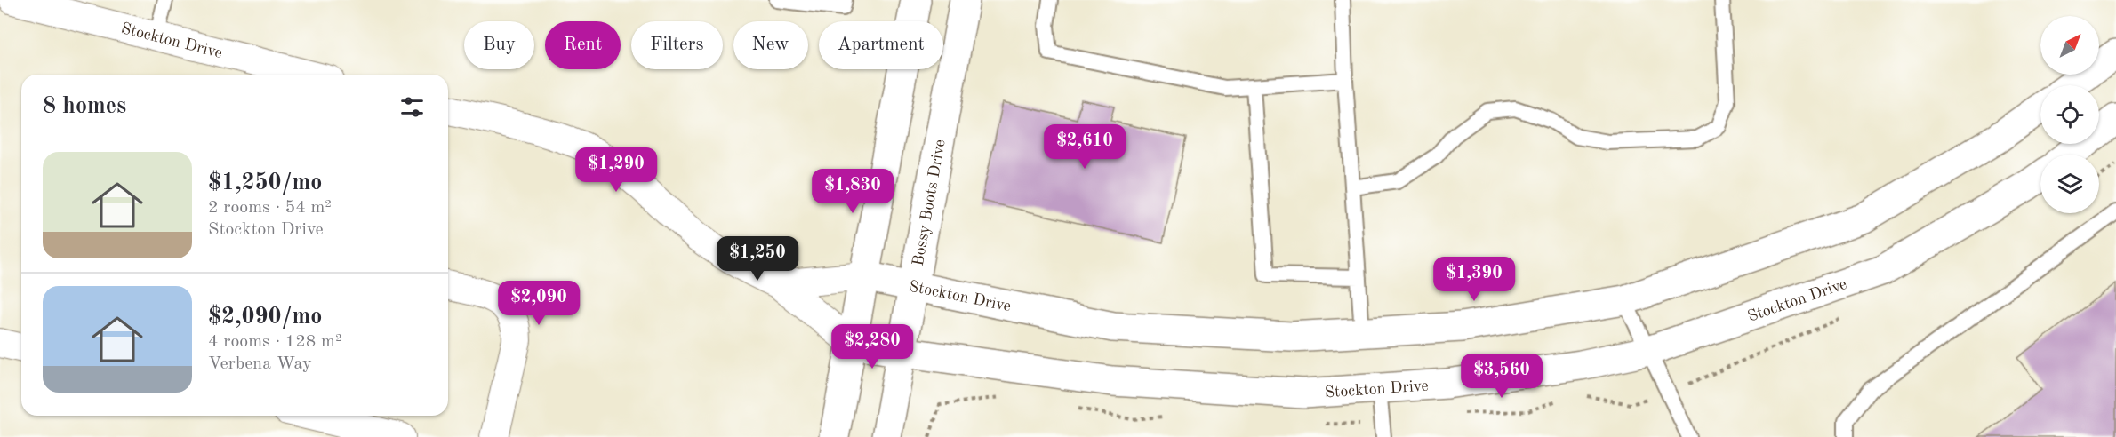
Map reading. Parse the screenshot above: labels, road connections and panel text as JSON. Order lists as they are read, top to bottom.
{
  "streets": {
    "street": ["Stockton Drive", "Bossy Boots Drive"]
  },
  "crossings": [
    ["Stockton Drive", "Bossy Boots Drive"]
  ],
  "north": "top right",
  "page": {
    "chip": [
      "Buy",
      "Rent",
      "Filters",
      "New",
      "Apartment"
    ],
    "heading": "8 homes",
    "price": [
      "$2,610",
      "$1,290",
      "$1,830",
      "$1,250",
      "$1,390",
      "$2,090",
      "$2,280",
      "$3,560"
    ],
    "list": [
      {
        "name": "$1,250/mo",
        "note": "2 rooms · 54 m² · Stockton Drive"
      },
      {
        "name": "$2,090/mo",
        "note": "4 rooms · 128 m² · Verbena Way"
      }
    ]
  }
}
